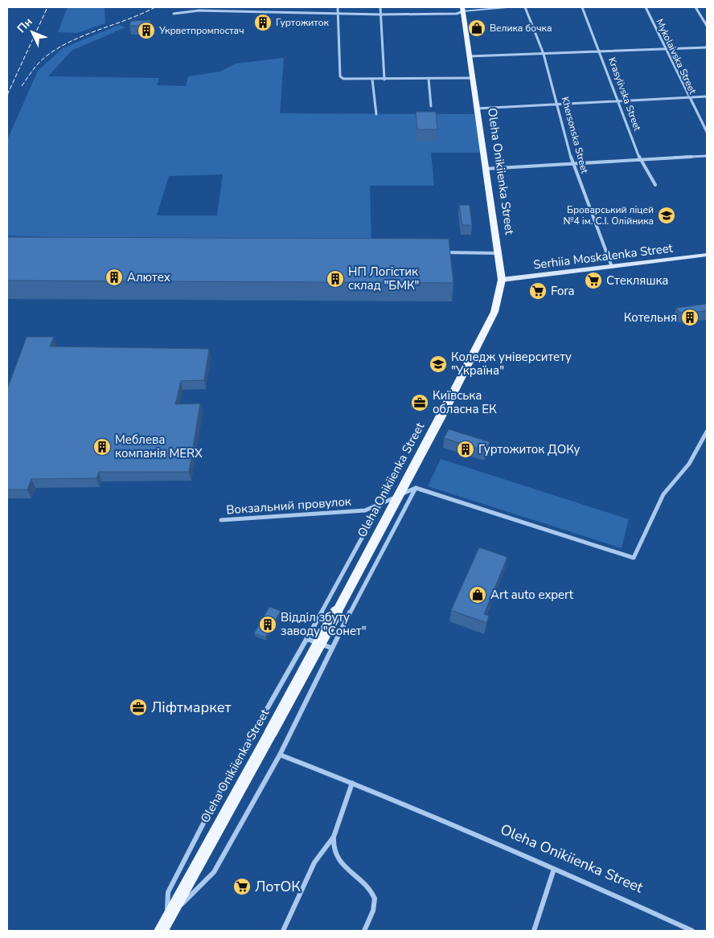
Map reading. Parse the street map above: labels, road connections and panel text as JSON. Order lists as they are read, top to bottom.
{
  "streets": {
    "main road": ["Oleha Onikiienka Street", "Serhiia Moskalenka Street"],
    "street": [
      "Mykolaivska Street",
      "Krasylivska Street",
      "Khersonska Street",
      "Вокзальний провулок"
    ]
  },
  "crossings": [
    ["Khersonska Street", "Serhiia Moskalenka Street"],
    ["Oleha Onikiienka Street", "Serhiia Moskalenka Street"]
  ],
  "places": {
    "building": [
      "Гуртожиток",
      "Укрветпромпостач",
      "Алютех",
      "НП Логістик склад \"БМК\"",
      "Котельня",
      "Меблева компанія MERX",
      "Гуртожиток ДОКу",
      "Відділ збуту заводу \"Сонет\""
    ],
    "shop": ["Велика бочка", "Art auto expert"],
    "school or university": ["Броварський ліцей №4 ім. С.І. Олійника", "Коледж університету \"Україна\""],
    "supermarket": ["Стекляшка", "Fora", "ЛотОК"],
    "office": ["Київська обласна ЕК", "Ліфтмаркет"]
  },
  "north": "top left"
}
